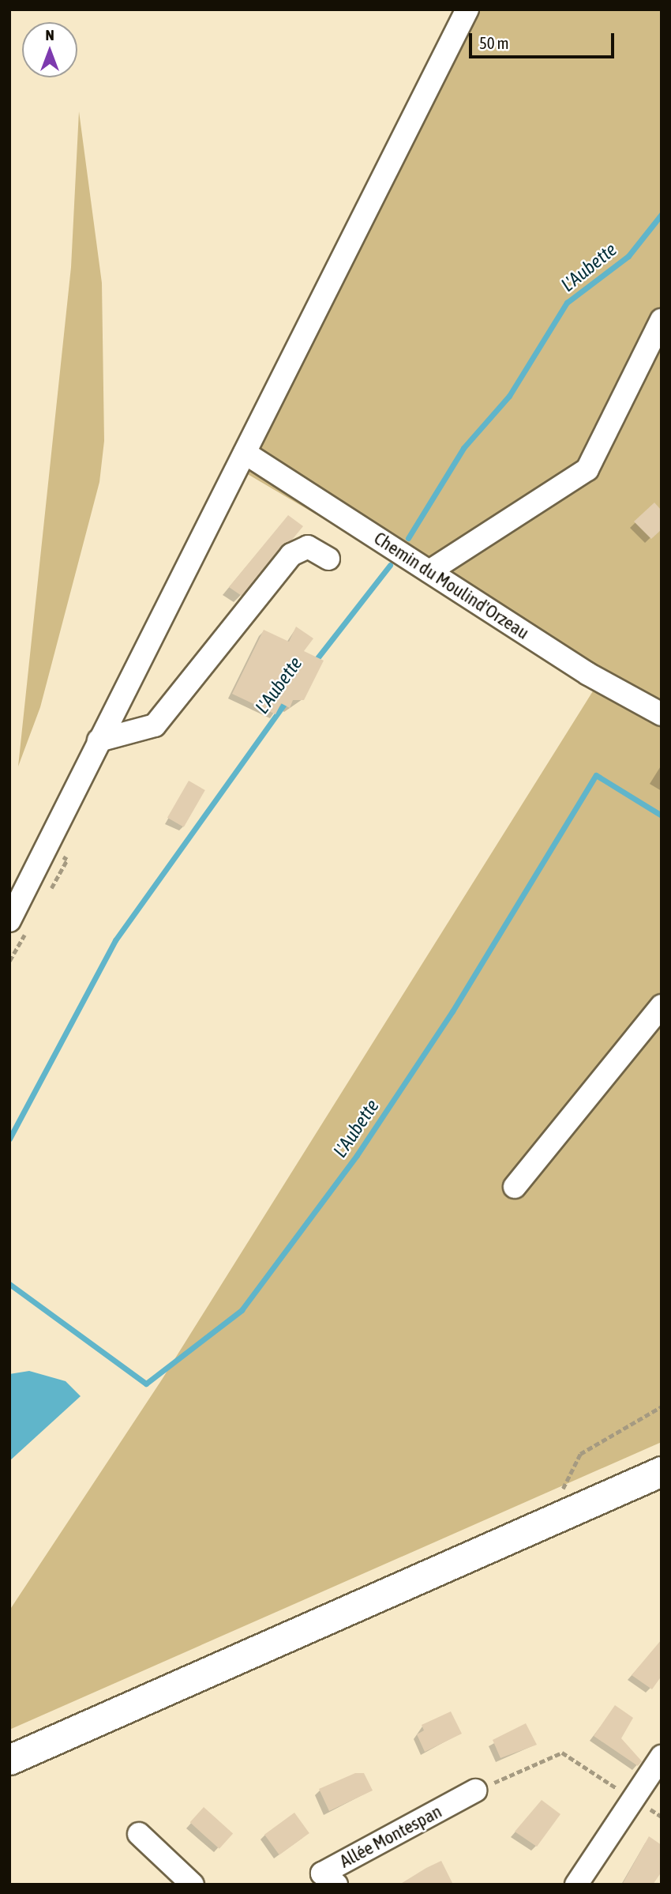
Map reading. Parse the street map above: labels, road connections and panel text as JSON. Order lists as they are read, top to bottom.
{
  "streets": {
    "street": ["Chemin du Moulind'Orzeau", "Allée Montespan"]
  },
  "water": ["L'Aubette"],
  "scale_bar": "50 m",
  "north": "top"
}
